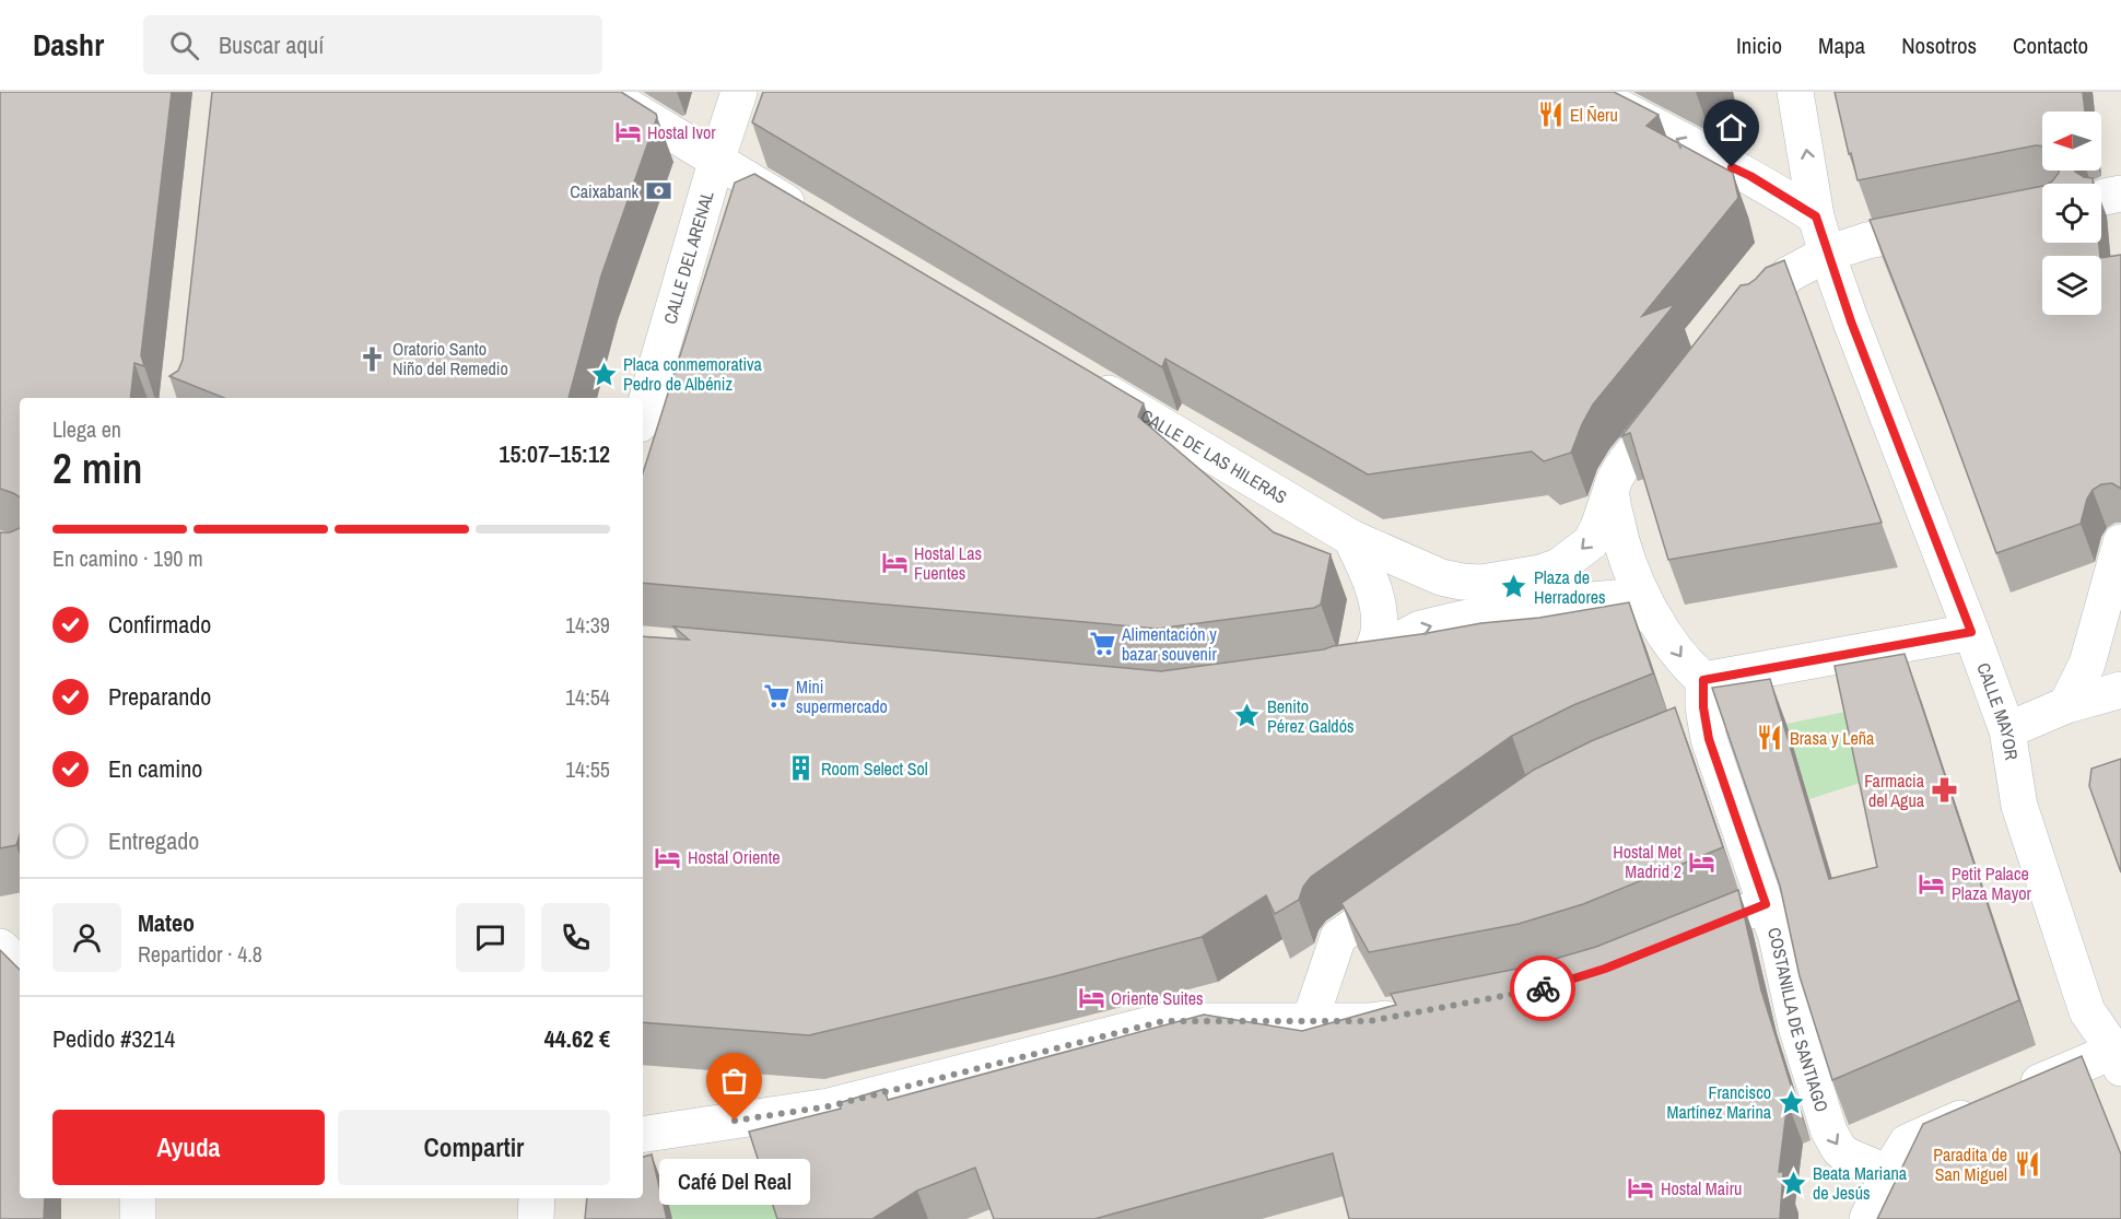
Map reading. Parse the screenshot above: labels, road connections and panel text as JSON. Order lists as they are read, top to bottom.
{
  "streets": {
    "street": [
      "CALLE DEL ARENAL",
      "CALLE DE LAS HILERAS",
      "CALLE MAYOR",
      "COSTANILLA DE SANTIAGO"
    ]
  },
  "one_way": ["COSTANILLA DE SANTIAGO"],
  "places": {
    "restaurant": ["El Ñeru", "Brasa y Leña", "Paradita de San Miguel"],
    "hotel": [
      "Hostal Ivor",
      "Hostal Las Fuentes",
      "Hostal Oriente",
      "Hostal Met Madrid 2",
      "Petit Palace Plaza Mayor",
      "Oriente Suites",
      "Hostal Mairu"
    ],
    "bank": ["Caixabank"],
    "church": ["Oratorio Santo Niño del Remedio"],
    "place": [
      "Placa conmemorativa Pedro de Albéniz",
      "Plaza de Herradores",
      "Benito Pérez Galdós",
      "Francisco Martínez Marina",
      "Beata Mariana de Jesús"
    ],
    "supermarket": ["Alimentación y bazar souvenir", "Mini supermercado"],
    "building": ["Room Select Sol"],
    "pharmacy": ["Farmacia del Agua"],
    "other": ["Café Del Real"]
  },
  "north": "left",
  "page": {
    "header": "Dashr",
    "search": "Buscar aquí",
    "nav": [
      "Inicio",
      "Mapa",
      "Nosotros",
      "Contacto"
    ],
    "heading": ["2 min", "Llega en", "15:07–15:12"],
    "panel": [
      "Mateo",
      "Repartidor · 4.8",
      "Pedido #3214",
      "44.62 €"
    ],
    "bar": "En camino · 190 m",
    "list": [
      ["Confirmado", "14:39"],
      ["Preparando", "14:54"],
      ["En camino", "14:55"],
      "Entregado"
    ],
    "buttons": ["Ayuda", "Compartir"],
    "bubble": "Café Del Real"
  }
}
